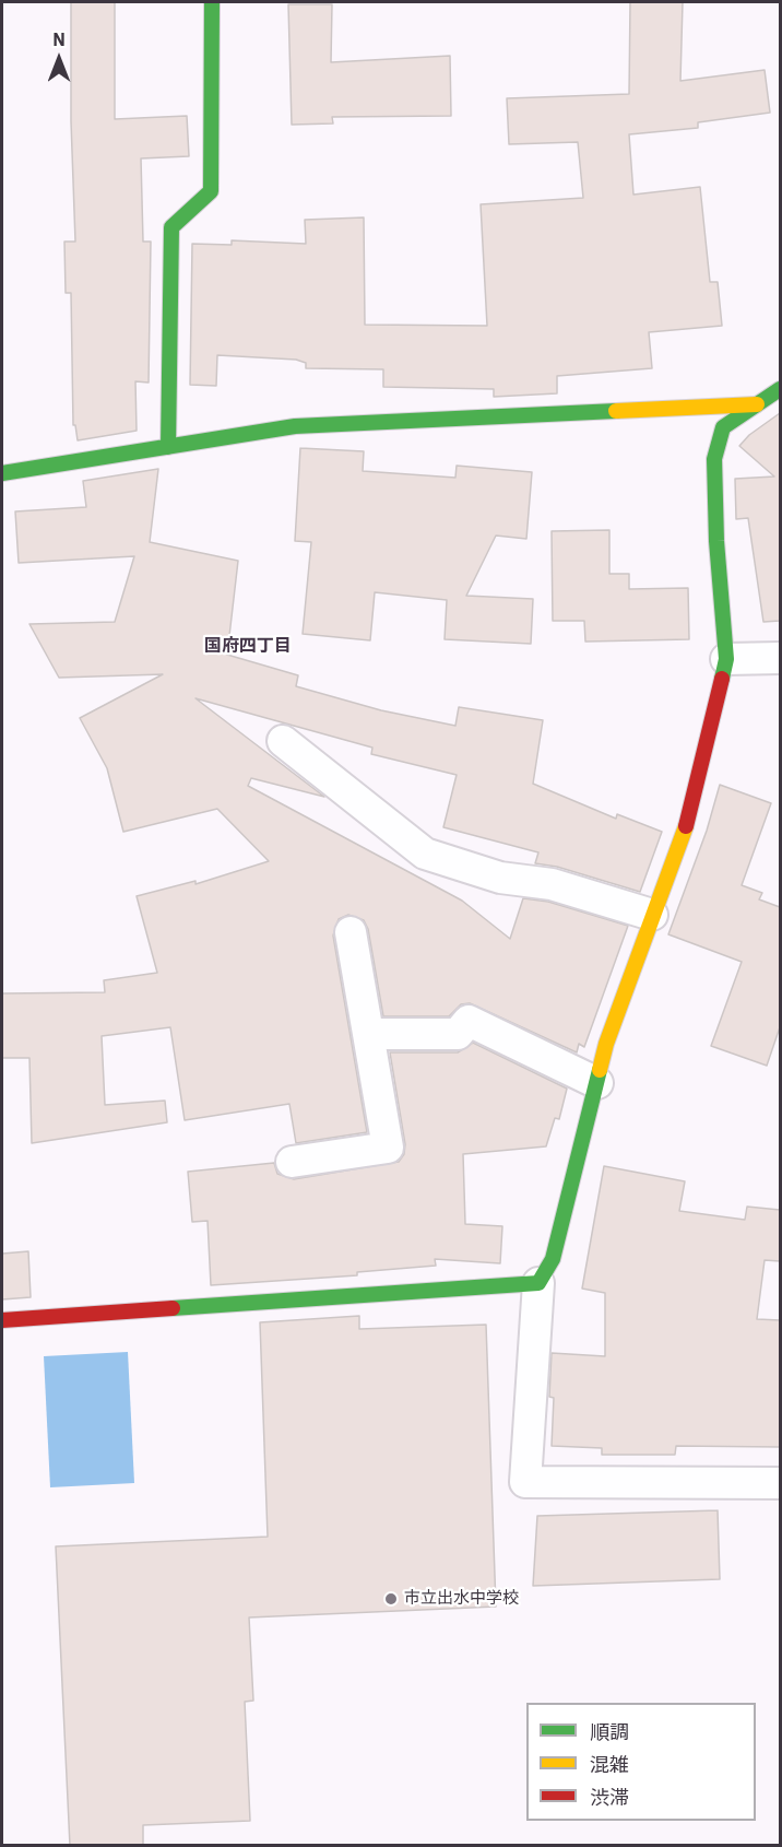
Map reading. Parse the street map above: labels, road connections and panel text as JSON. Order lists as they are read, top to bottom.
{
  "districts": ["国府四丁目"],
  "places": ["市立出水中学校"],
  "legend": ["順調", "混雑", "渋滞"],
  "north": "top"
}
